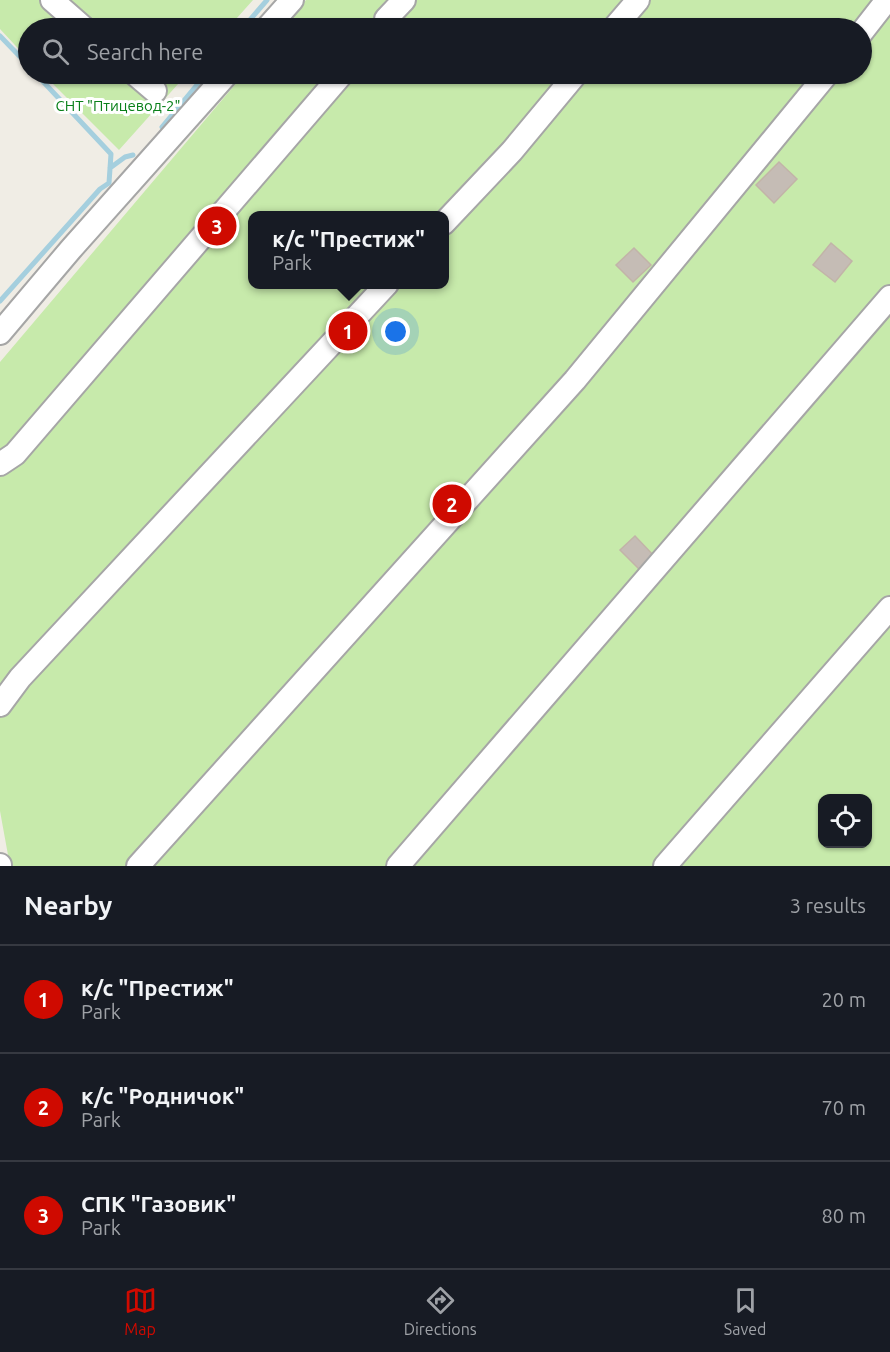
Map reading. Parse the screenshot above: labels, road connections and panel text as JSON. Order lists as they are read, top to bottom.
{
  "parks": ["СНТ \"Птицевод-2\""],
  "page": {
    "search": "Search here",
    "pins": ["3", "1", "2"],
    "popup": ["к/с \"Престиж\"", "Park"],
    "heading": ["Nearby", "3 results"],
    "list": [
      {
        "mark": "1",
        "name": "к/с \"Престиж\"",
        "note": "Park",
        "value": "20 m"
      },
      {
        "mark": "2",
        "name": "к/с \"Родничок\"",
        "note": "Park",
        "value": "70 m"
      },
      {
        "mark": "3",
        "name": "СПК \"Газовик\"",
        "note": "Park",
        "value": "80 m"
      }
    ],
    "nav": ["Map", "Directions", "Saved"]
  }
}
